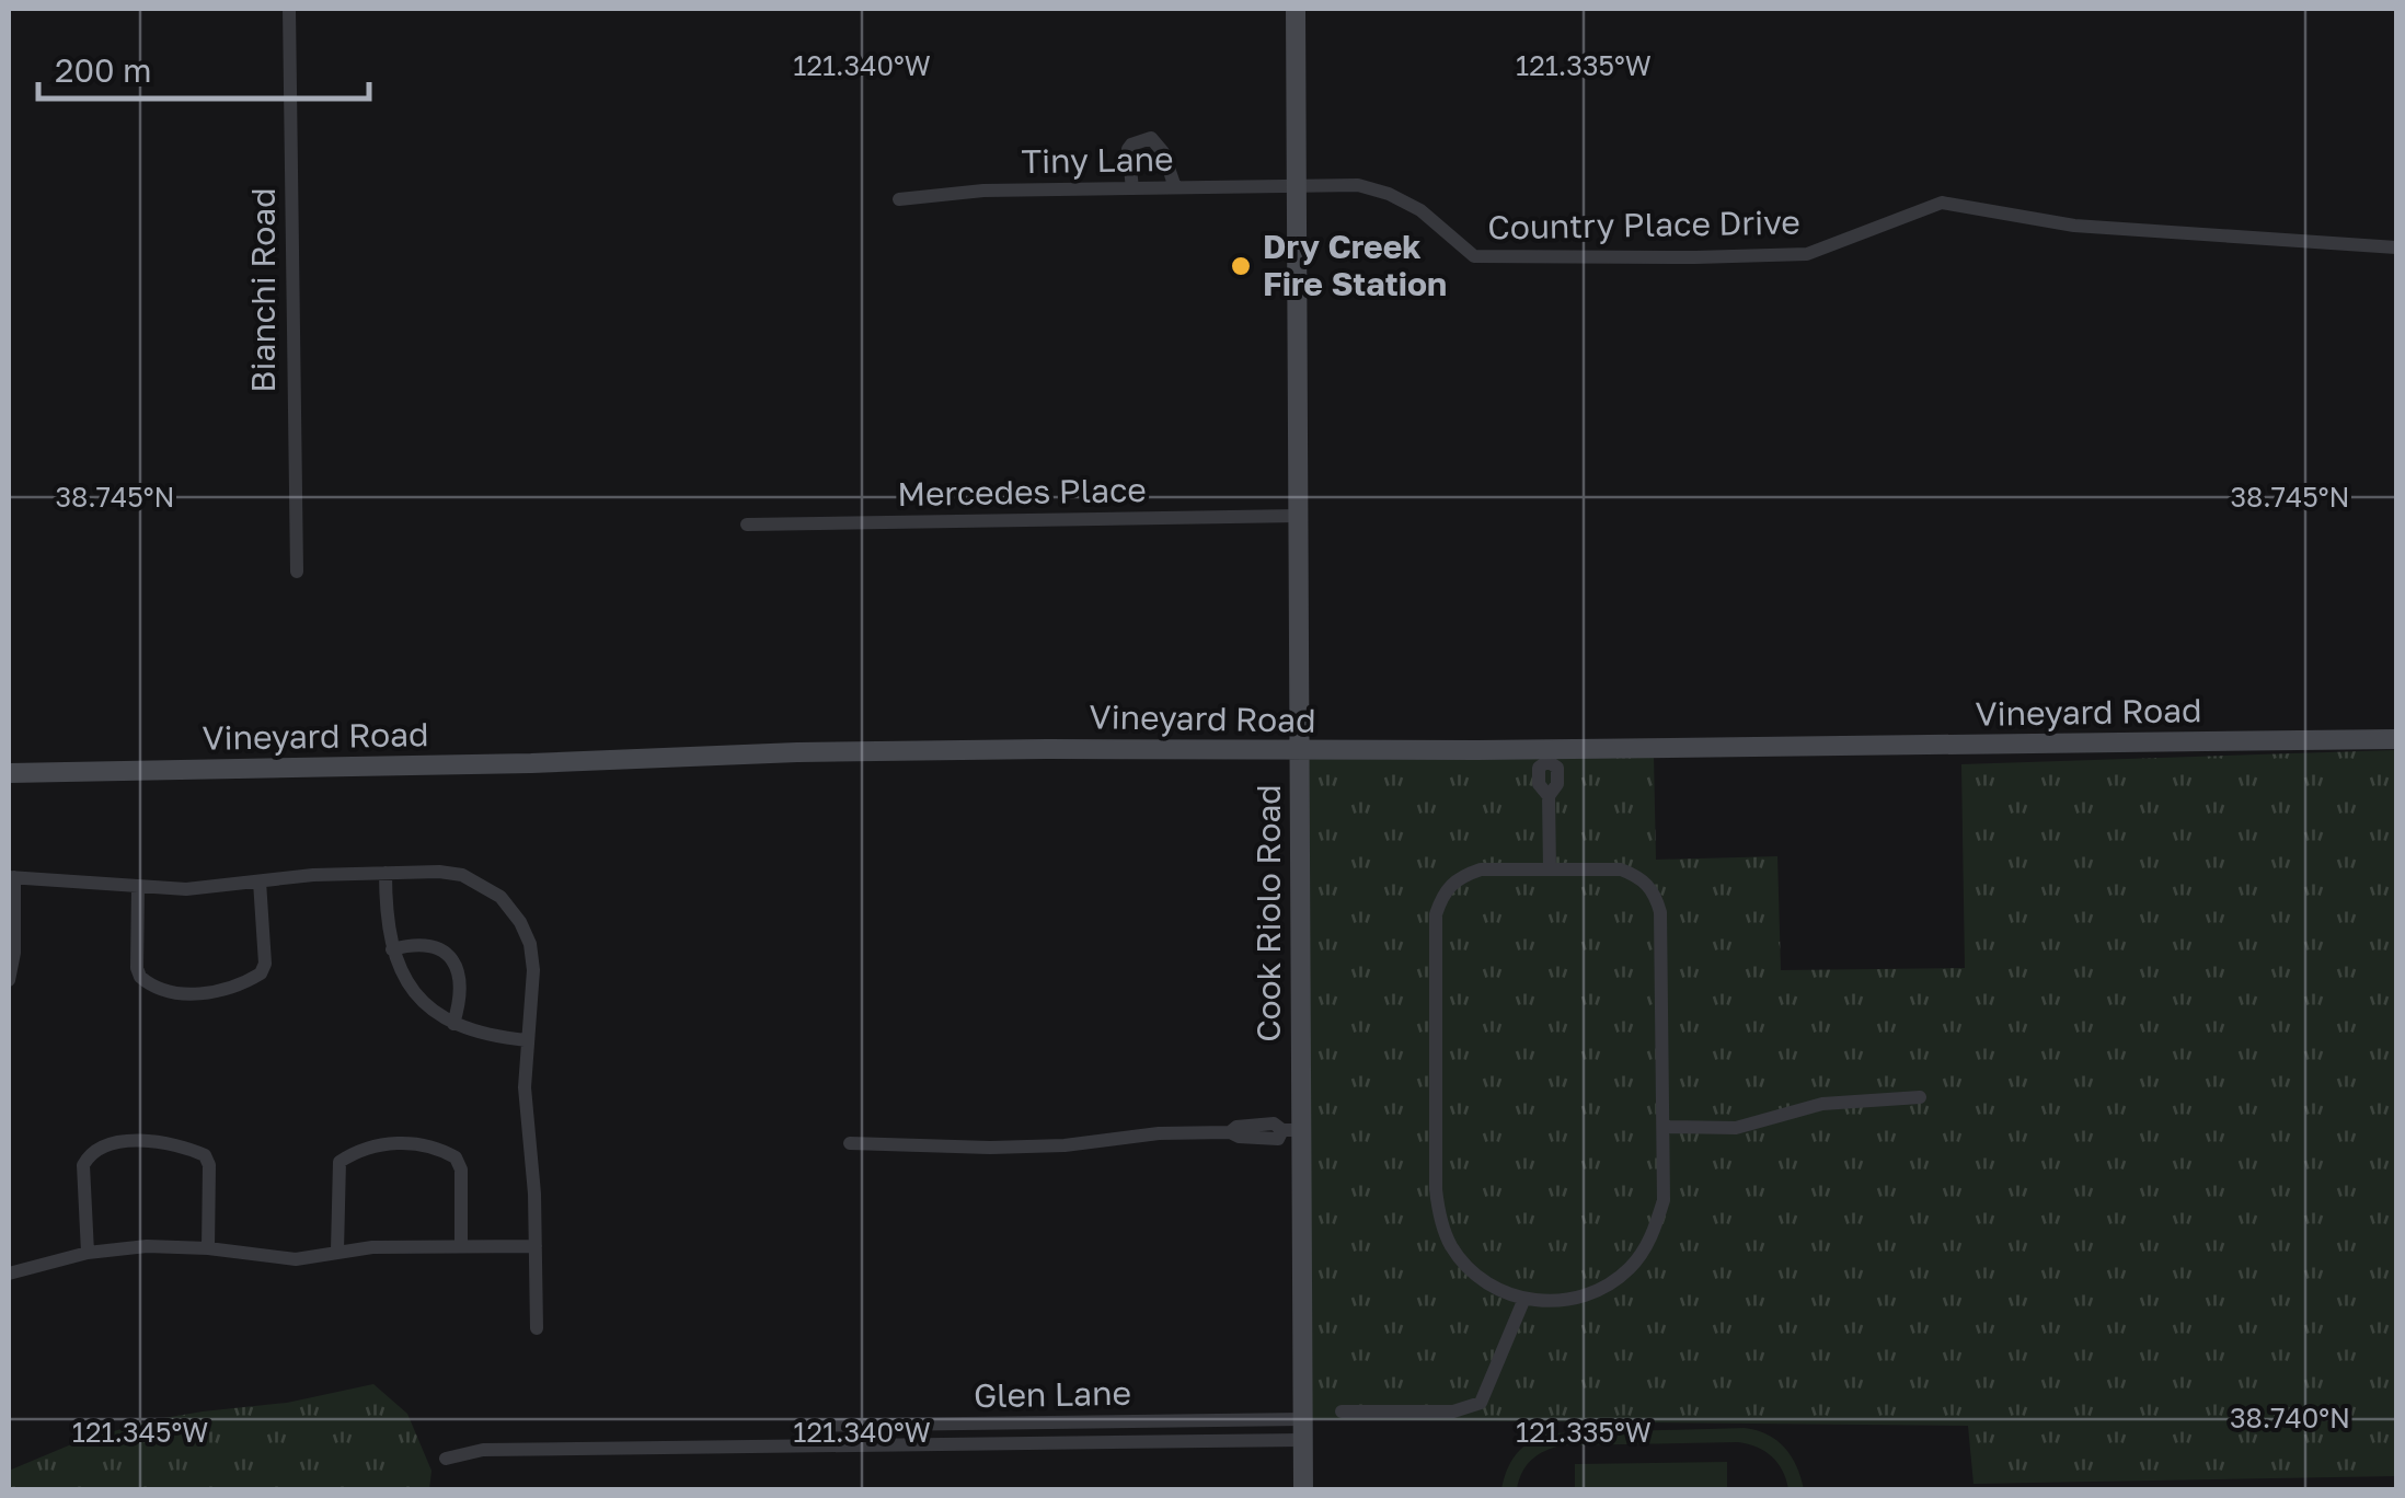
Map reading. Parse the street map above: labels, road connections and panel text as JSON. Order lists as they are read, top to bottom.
{
  "streets": {
    "street": [
      "Tiny Lane",
      "Country Place Drive",
      "Bianchi Road",
      "Mercedes Place",
      "Vineyard Road",
      "Cook Riolo Road",
      "Glen Lane"
    ]
  },
  "crossings": [
    ["Tiny Lane", "Country Place Drive"],
    ["Tiny Lane", "Cook Riolo Road"],
    ["Country Place Drive", "Cook Riolo Road"],
    ["Mercedes Place", "Cook Riolo Road"],
    ["Vineyard Road", "Cook Riolo Road"],
    ["Cook Riolo Road", "Glen Lane"]
  ],
  "places": ["Dry Creek Fire Station"],
  "scale_bar": "200 m",
  "coordinates": [
    "121.340°W",
    "121.335°W",
    "38.745°N",
    "38.740°N",
    "121.345°W"
  ]
}
